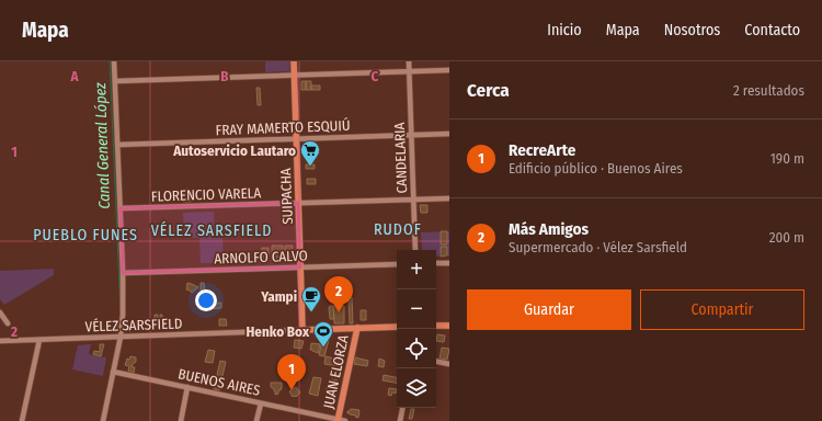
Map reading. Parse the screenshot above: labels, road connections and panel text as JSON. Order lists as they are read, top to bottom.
{
  "streets": {
    "main road": ["SUIPACHA", "VÉLEZ SARSFIELD", "JUAN ELORZA"],
    "street": [
      "FRAY MAMERTO ESQUIÚ",
      "CANDELARIA",
      "FLORENCIO VARELA",
      "ARNOLFO CALVO",
      "BUENOS AIRES"
    ]
  },
  "crossings": [
    ["FRAY MAMERTO ESQUIÚ", "CANDELARIA"],
    ["FRAY MAMERTO ESQUIÚ", "SUIPACHA"],
    ["CANDELARIA", "FLORENCIO VARELA"],
    ["FLORENCIO VARELA", "SUIPACHA"],
    ["SUIPACHA", "ARNOLFO CALVO"],
    ["SUIPACHA", "VÉLEZ SARSFIELD"],
    ["VÉLEZ SARSFIELD", "JUAN ELORZA"],
    ["JUAN ELORZA", "BUENOS AIRES"]
  ],
  "districts": ["RUDOF", "VÉLEZ SARSFIELD", "PUEBLO FUNES"],
  "water": ["Canal General López"],
  "places": {
    "supermarket": ["Autoservicio Lautaro"],
    "cafe": ["Yampi"],
    "sports": ["Henko Box"]
  },
  "page": {
    "header": "Mapa",
    "nav": [
      "Inicio",
      "Mapa",
      "Nosotros",
      "Contacto"
    ],
    "heading": ["Cerca", "2 resultados"],
    "list": [
      {
        "mark": "1",
        "name": "RecreArte",
        "note": "Edificio público · Buenos Aires",
        "value": "190 m"
      },
      {
        "mark": "2",
        "name": "Más Amigos",
        "note": "Supermercado · Vélez Sarsfield",
        "value": "200 m"
      }
    ],
    "map_buttons": ["+", "−"],
    "pins": ["2", "1"],
    "buttons": ["Guardar", "Compartir"]
  },
  "grid": {
    "columns": ["A", "B", "C"],
    "rows": ["1", "2"]
  }
}
